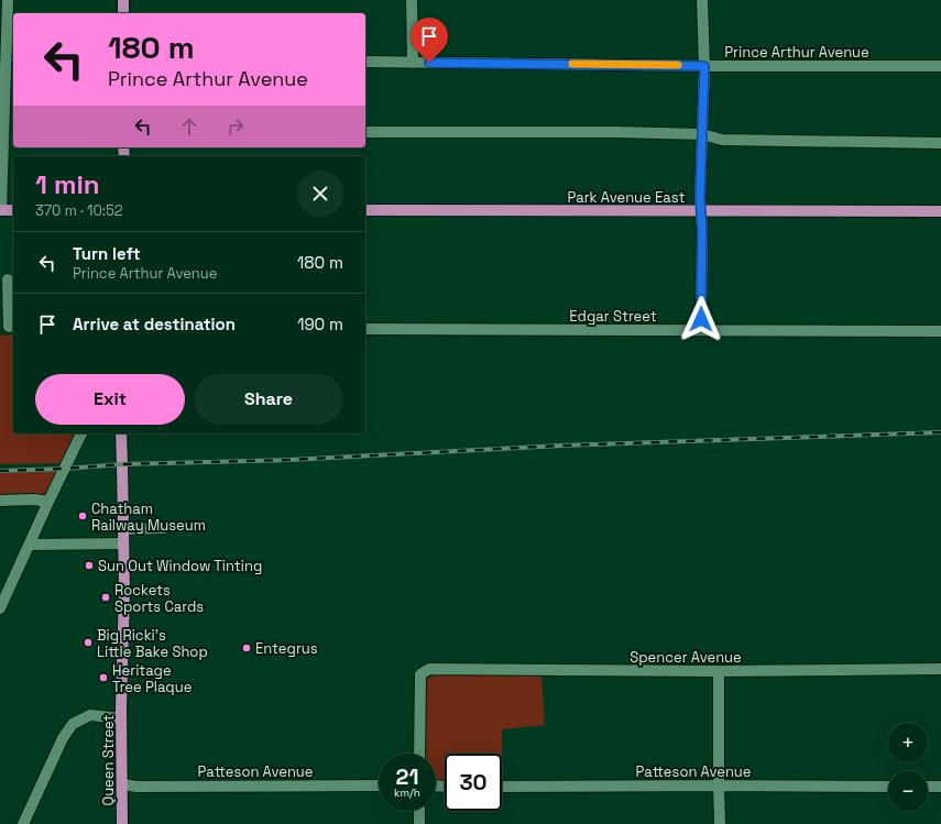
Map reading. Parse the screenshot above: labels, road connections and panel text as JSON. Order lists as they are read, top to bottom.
{
  "streets": {
    "main road": ["Park Avenue East", "Queen Street"],
    "street": [
      "Prince Arthur Avenue",
      "Edgar Street",
      "Spencer Avenue",
      "Patteson Avenue"
    ]
  },
  "crossings": [
    ["Queen Street", "Patteson Avenue"]
  ],
  "places": [
    "Chatham Railway Museum",
    "Sun Out Window Tinting",
    "Rockets Sports Cards",
    "Big Ricki's Little Bake Shop",
    "Entegrus",
    "Heritage Tree Plaque"
  ],
  "page": {
    "turn": ["180 m", "Prince Arthur Avenue"],
    "heading": ["1 min", "370 m · 10:52"],
    "list": [
      {
        "name": "Turn left",
        "note": "Prince Arthur Avenue",
        "value": "180 m"
      },
      {
        "name": "Arrive at destination",
        "value": "190 m"
      }
    ],
    "buttons": ["Exit", "Share"],
    "map_buttons": ["+", "−"],
    "speed": "21 km/h",
    "limit": "30"
  }
}
